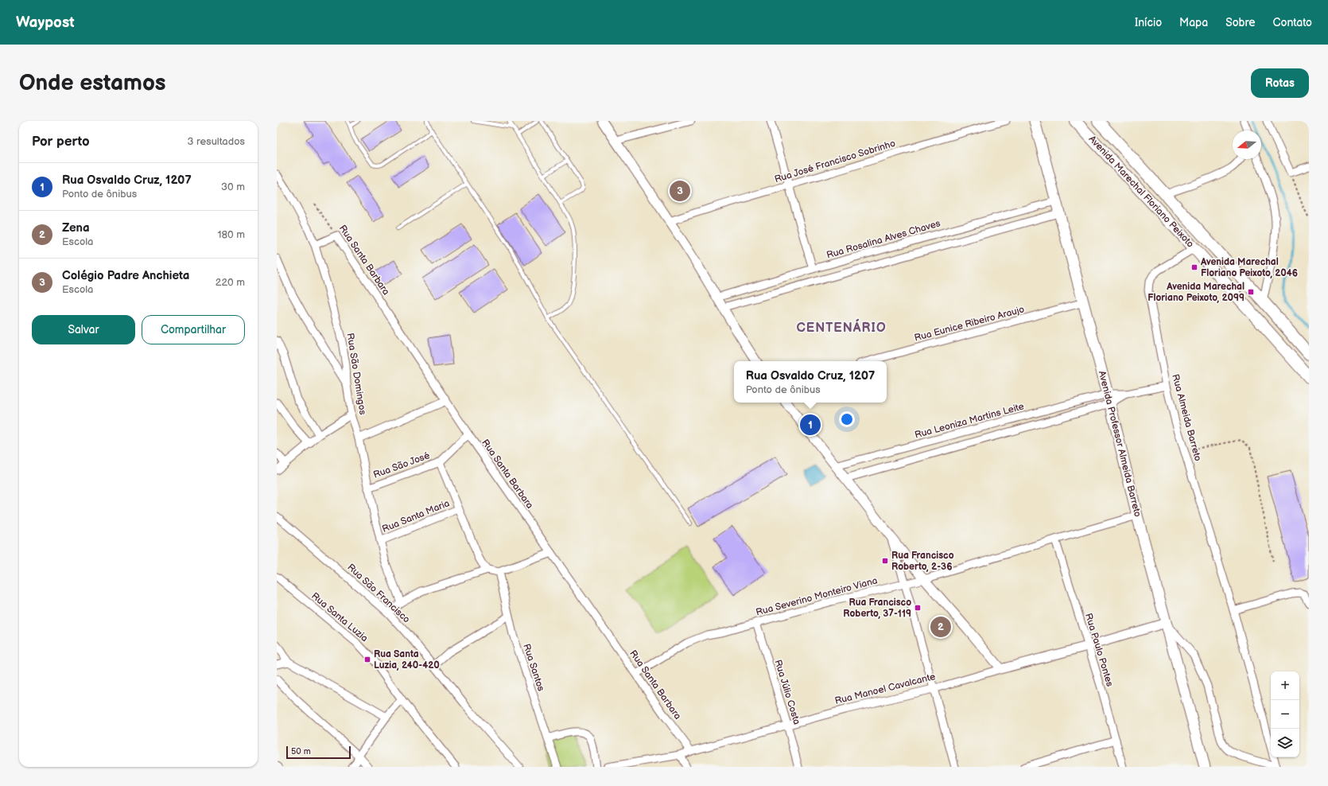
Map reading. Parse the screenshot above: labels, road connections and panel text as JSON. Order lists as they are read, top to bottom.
{
  "streets": {
    "main road": ["Avenida Marechal Floriano Peixoto", "Avenida Professor Almeida Barreto"],
    "street": [
      "Rua José Francisco Sobrinho",
      "Rua Rosalina Alves Chaves",
      "Rua Santa Barbara",
      "Rua Eunice Ribeiro Araujo",
      "Rua São Domingos",
      "Rua Almeida Barreto",
      "Rua Leoniza Martins Leite",
      "Rua São José",
      "Rua Santa Maria",
      "Rua São Francisco",
      "Rua Severino Monteiro Viana",
      "Rua Santa Luzia",
      "Rua Paulo Pontes",
      "Rua Santos",
      "Rua Manoel Cavalcante",
      "Rua Júlio Costa"
    ]
  },
  "crossings": [
    ["Avenida Marechal Floriano Peixoto", "Rua Almeida Barreto"],
    ["Rua Rosalina Alves Chaves", "Avenida Professor Almeida Barreto"],
    ["Rua Santa Barbara", "Rua São José"],
    ["Rua Santa Barbara", "Rua Severino Monteiro Viana"],
    ["Rua Santa Barbara", "Rua Manoel Cavalcante"],
    ["Rua Eunice Ribeiro Araujo", "Avenida Professor Almeida Barreto"],
    ["Rua São Domingos", "Rua São José"],
    ["Rua São Domingos", "Rua Santa Maria"],
    ["Rua Leoniza Martins Leite", "Avenida Professor Almeida Barreto"],
    ["Avenida Professor Almeida Barreto", "Rua Severino Monteiro Viana"],
    ["Avenida Professor Almeida Barreto", "Rua Manoel Cavalcante"],
    ["Rua Severino Monteiro Viana", "Rua Paulo Pontes"],
    ["Rua Severino Monteiro Viana", "Rua Júlio Costa"],
    ["Rua Paulo Pontes", "Rua Manoel Cavalcante"],
    ["Rua Manoel Cavalcante", "Rua Júlio Costa"]
  ],
  "districts": ["CENTENÁRIO"],
  "places": {
    "transit": [
      "Avenida Marechal Floriano Peixoto, 2046",
      "Avenida Marechal Floriano Peixoto, 2099",
      "Rua Francisco Roberto, 2-36",
      "Rua Francisco Roberto, 37-119",
      "Rua Santa Luzia, 240-420"
    ]
  },
  "scale_bar": "50 m",
  "north": "left",
  "page": {
    "header": "Waypost",
    "nav": [
      "Início",
      "Mapa",
      "Sobre",
      "Contato"
    ],
    "buttons": [
      "Rotas",
      ["Salvar", "Compartilhar"]
    ],
    "title": "Onde estamos",
    "heading": ["Por perto", "3 resultados"],
    "list": [
      {
        "mark": "1",
        "name": "Rua Osvaldo Cruz, 1207",
        "note": "Ponto de ônibus",
        "value": "30 m"
      },
      {
        "mark": "2",
        "name": "Zena",
        "note": "Escola",
        "value": "180 m"
      },
      {
        "mark": "3",
        "name": "Colégio Padre Anchieta",
        "note": "Escola",
        "value": "220 m"
      }
    ],
    "pins": ["3", "1", "2"],
    "popup": ["Rua Osvaldo Cruz, 1207", "Ponto de ônibus"],
    "map_buttons": ["+", "−"],
    "scale": "50 m"
  }
}
